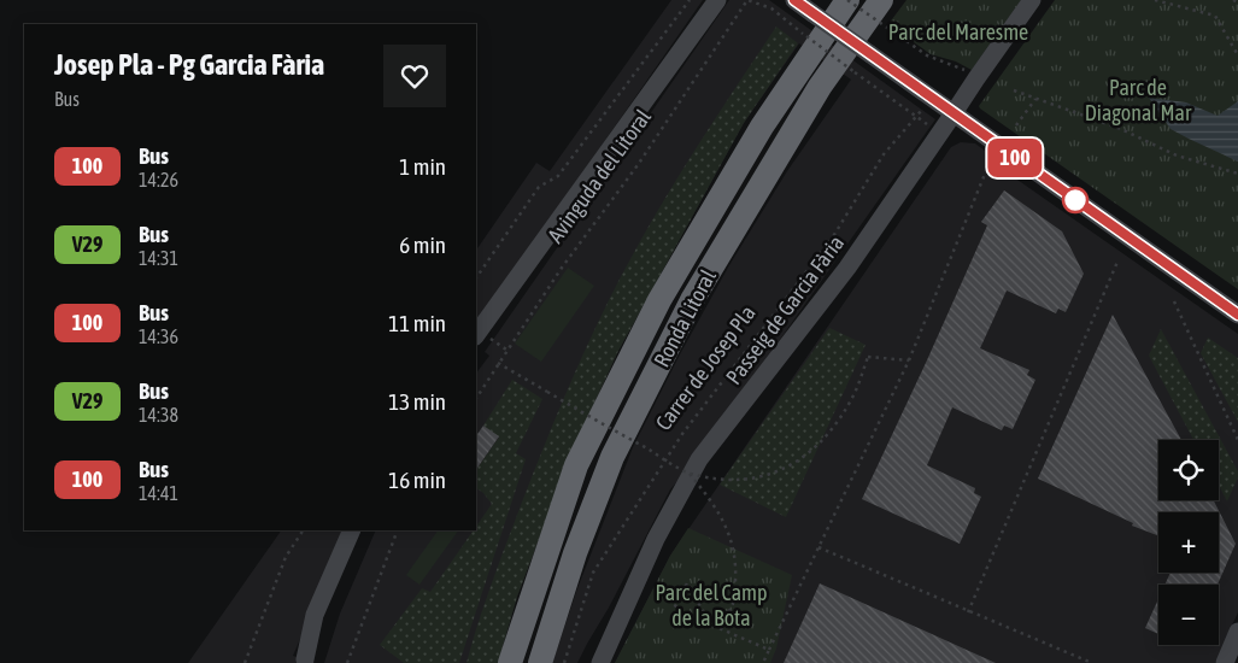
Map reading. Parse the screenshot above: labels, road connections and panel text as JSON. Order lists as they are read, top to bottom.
{
  "streets": {
    "highway": ["Ronda Litoral"],
    "main road": ["Avinguda del Litoral", "Passeig de Garcia Fària"],
    "path": ["Carrer de Josep Pla"]
  },
  "crossings": [
    ["Avinguda del Litoral", "Carrer de Josep Pla"]
  ],
  "parks": ["Parc del Maresme", "Parc de Diagonal Mar", "Parc del Camp de la Bota"],
  "lines": ["bus line 100"],
  "page": {
    "on_map": "100",
    "heading": ["Josep Pla - Pg Garcia Fària", "Bus"],
    "list": [
      {
        "mark": "100",
        "name": "Bus",
        "note": "14:26",
        "value": "1 min"
      },
      {
        "mark": "V29",
        "name": "Bus",
        "note": "14:31",
        "value": "6 min"
      },
      {
        "mark": "100",
        "name": "Bus",
        "note": "14:36",
        "value": "11 min"
      },
      {
        "mark": "V29",
        "name": "Bus",
        "note": "14:38",
        "value": "13 min"
      },
      {
        "mark": "100",
        "name": "Bus",
        "note": "14:41",
        "value": "16 min"
      }
    ],
    "map_buttons": ["+", "−"]
  }
}
